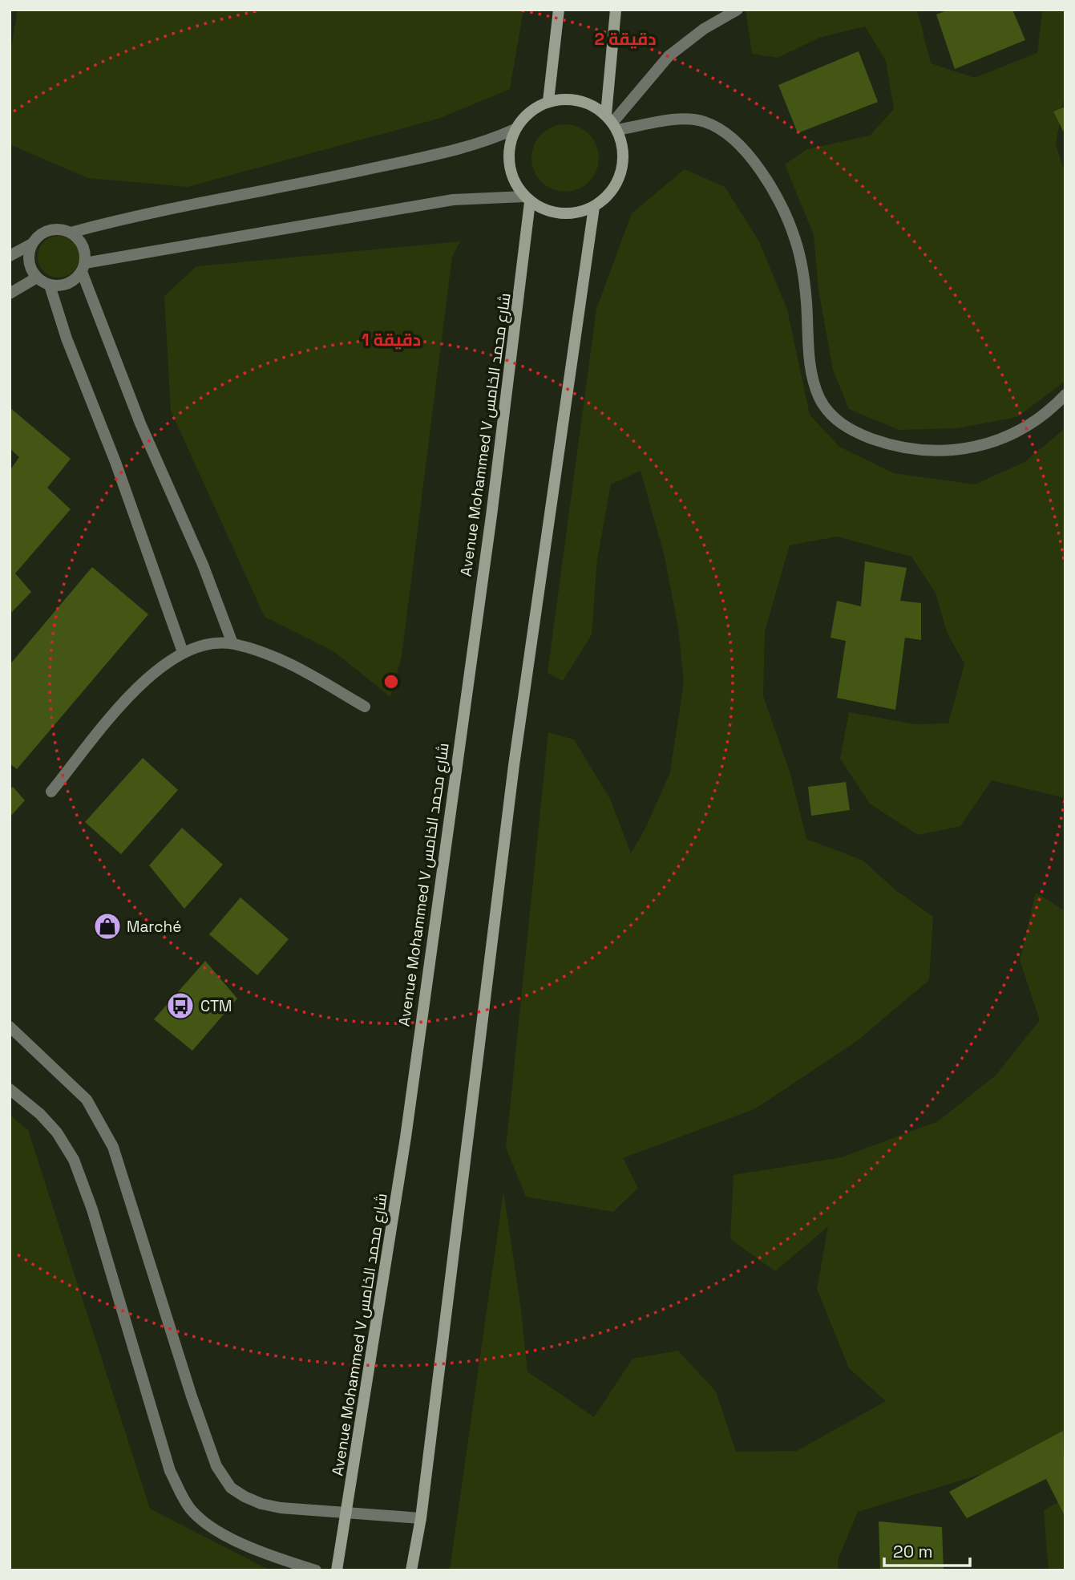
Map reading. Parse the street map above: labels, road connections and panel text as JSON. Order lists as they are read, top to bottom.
{
  "streets": {
    "main road": ["Avenue Mohammed V شارع محمد الخامس"]
  },
  "places": {
    "shop": ["Marché"],
    "bus stop": ["CTM"]
  },
  "scale_bar": "20 m",
  "rings": ["2 دقيقة", "1 دقيقة"]
}
